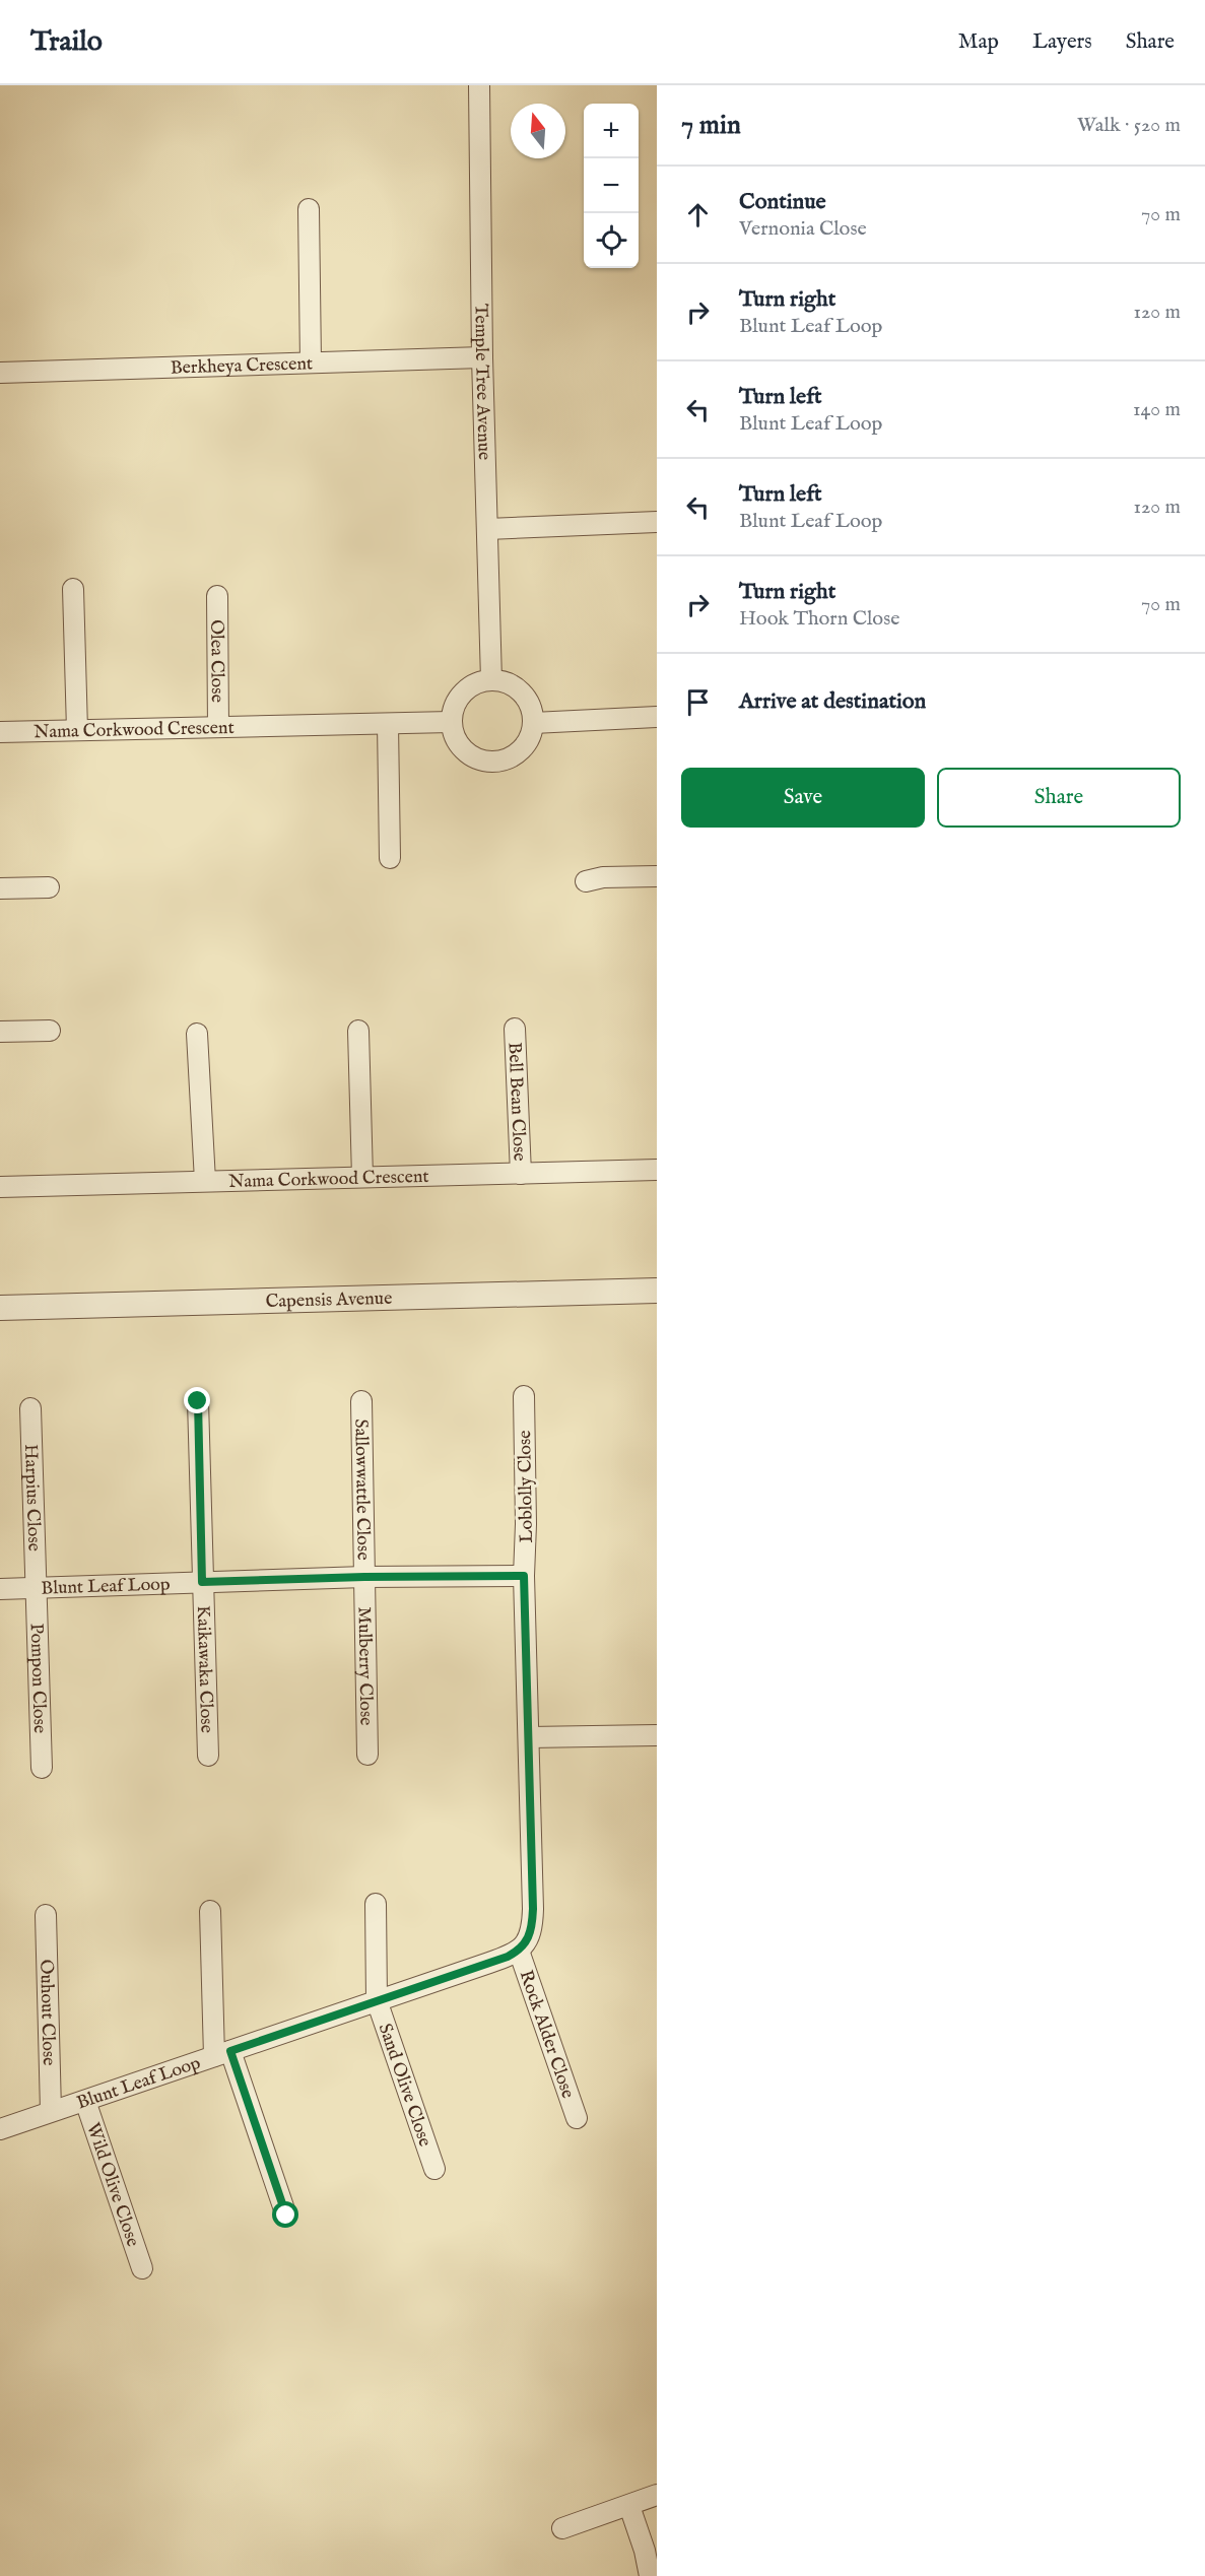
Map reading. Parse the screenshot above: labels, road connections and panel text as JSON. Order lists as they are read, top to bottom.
{
  "streets": {
    "street": [
      "Berkheya Crescent",
      "Temple Tree Avenue",
      "Olea Close",
      "Nama Corkwood Crescent",
      "Bell Bean Close",
      "Capensis Avenue",
      "Loblolly Close",
      "Sallowwattle Close",
      "Harpius Close",
      "Blunt Leaf Loop",
      "Mulberry Close",
      "Kaikawaka Close",
      "Pompon Close",
      "Ouhout Close",
      "Rock Alder Close",
      "Sand Olive Close",
      "Wild Olive Close"
    ]
  },
  "crossings": [
    ["Berkheya Crescent", "Temple Tree Avenue"],
    ["Temple Tree Avenue", "Nama Corkwood Crescent"],
    ["Olea Close", "Nama Corkwood Crescent"],
    ["Nama Corkwood Crescent", "Bell Bean Close"],
    ["Loblolly Close", "Blunt Leaf Loop"],
    ["Sallowwattle Close", "Blunt Leaf Loop"],
    ["Sallowwattle Close", "Mulberry Close"],
    ["Harpius Close", "Blunt Leaf Loop"],
    ["Harpius Close", "Pompon Close"],
    ["Blunt Leaf Loop", "Mulberry Close"],
    ["Blunt Leaf Loop", "Kaikawaka Close"],
    ["Blunt Leaf Loop", "Pompon Close"],
    ["Blunt Leaf Loop", "Ouhout Close"],
    ["Blunt Leaf Loop", "Rock Alder Close"],
    ["Blunt Leaf Loop", "Sand Olive Close"],
    ["Blunt Leaf Loop", "Wild Olive Close"]
  ],
  "north": "top",
  "page": {
    "header": "Trailo",
    "nav": ["Map", "Layers", "Share"],
    "heading": ["7 min", "Walk · 520 m"],
    "map_buttons": ["+", "−"],
    "list": [
      ["Continue", "Vernonia Close", "70 m"],
      ["Turn right", "Blunt Leaf Loop", "120 m"],
      ["Turn left", "Blunt Leaf Loop", "140 m"],
      ["Turn left", "Blunt Leaf Loop", "120 m"],
      ["Turn right", "Hook Thorn Close", "70 m"],
      "Arrive at destination"
    ],
    "buttons": ["Save", "Share"]
  }
}
